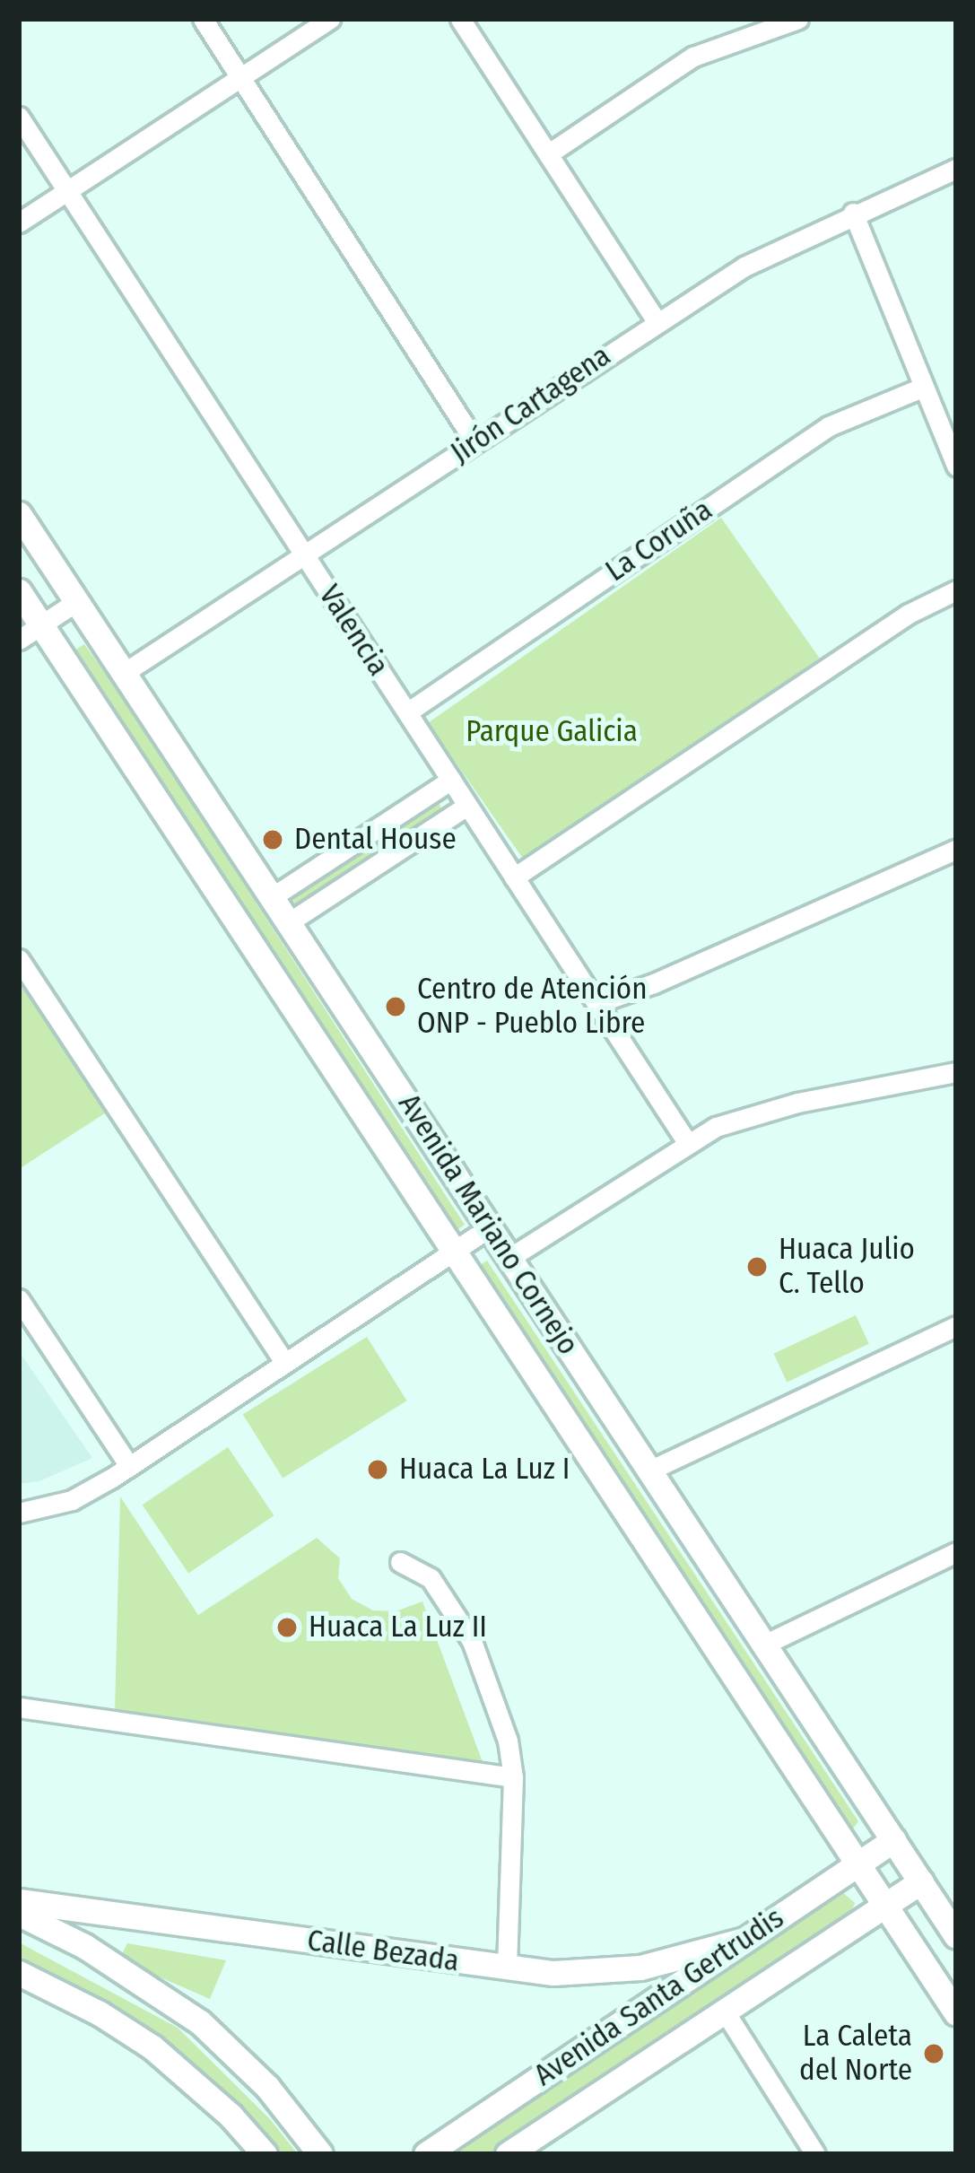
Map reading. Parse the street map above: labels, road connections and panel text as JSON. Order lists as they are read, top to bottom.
{
  "streets": {
    "main road": ["Avenida Mariano Cornejo", "Calle Bezada", "Avenida Santa Gertrudis"],
    "street": ["Jirón Cartagena", "La Coruña", "Valencia"]
  },
  "crossings": [
    ["Jirón Cartagena", "Valencia"],
    ["Jirón Cartagena", "Avenida Mariano Cornejo"],
    ["La Coruña", "Valencia"],
    ["Avenida Mariano Cornejo", "Avenida Santa Gertrudis"],
    ["Calle Bezada", "Avenida Santa Gertrudis"]
  ],
  "parks": ["Parque Galicia"],
  "places": [
    "Dental House",
    "Centro de Atención ONP - Pueblo Libre",
    "Huaca Julio C. Tello",
    "Huaca La Luz I",
    "Huaca La Luz II",
    "La Caleta del Norte"
  ]
}
